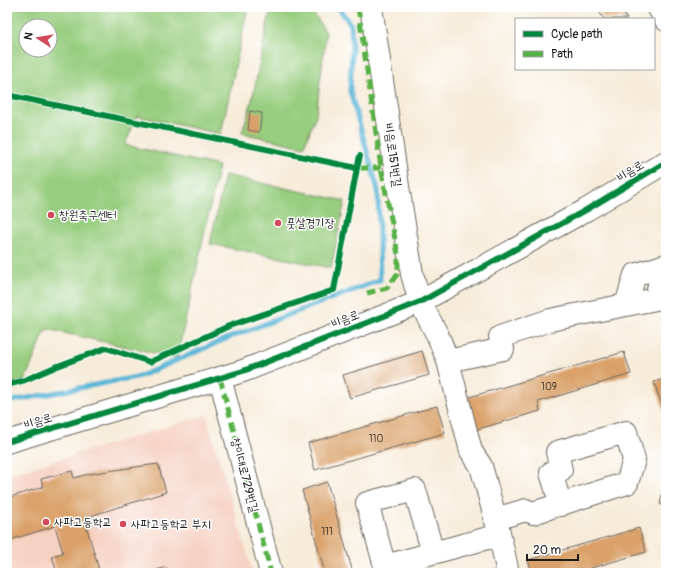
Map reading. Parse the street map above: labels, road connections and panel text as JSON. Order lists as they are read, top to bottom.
{
  "streets": {
    "street": ["비음로151번길", "비음로", "창이대로729번길"]
  },
  "crossings": [
    ["비음로151번길", "비음로"],
    ["비음로", "창이대로729번길"]
  ],
  "places": [
    "창원축구센터",
    "풋살경기장",
    "사파고등학교",
    "사파고등학교 부지"
  ],
  "house_numbers": ["109", "110", "111"],
  "legend": ["Cycle path", "Path"],
  "scale_bar": "20 m",
  "north": "left"
}
